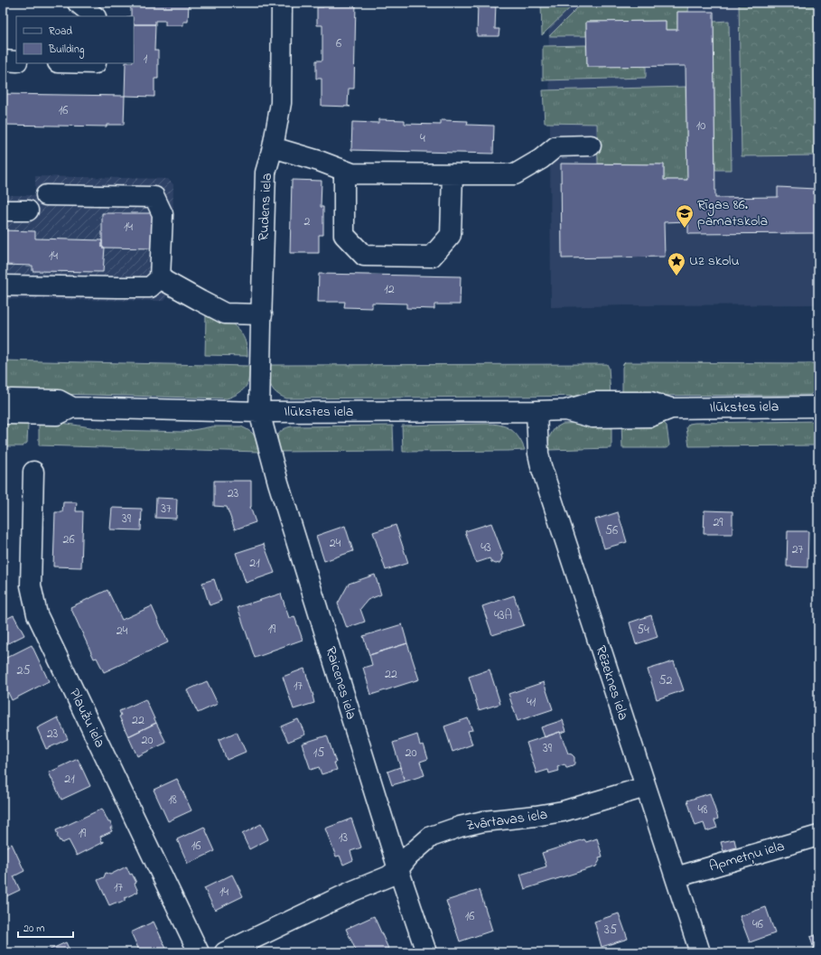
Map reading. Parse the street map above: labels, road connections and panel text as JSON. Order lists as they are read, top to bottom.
{
  "streets": {
    "street": [
      "Rudens iela",
      "Ilūkstes iela",
      "Raicenes iela",
      "Rēzeknes iela",
      "Plaužu iela",
      "Zvārtavas iela",
      "Apmetņu iela"
    ]
  },
  "crossings": [
    ["Rudens iela", "Ilūkstes iela"],
    ["Rudens iela", "Raicenes iela"],
    ["Ilūkstes iela", "Raicenes iela"],
    ["Ilūkstes iela", "Rēzeknes iela"],
    ["Raicenes iela", "Zvārtavas iela"],
    ["Rēzeknes iela", "Zvārtavas iela"],
    ["Rēzeknes iela", "Apmetņu iela"]
  ],
  "places": {
    "school or university": ["Rīgas 86. pamatskola"],
    "place": ["Uz skolu"]
  },
  "house_numbers": [
    "6",
    "1",
    "16",
    "10",
    "4",
    "2",
    "14",
    "14",
    "12",
    "23",
    "37",
    "39",
    "29",
    "56",
    "26",
    "24",
    "43",
    "27",
    "21",
    "43A",
    "19",
    "54",
    "24",
    "25",
    "22",
    "52",
    "17",
    "41",
    "22",
    "23",
    "20",
    "39",
    "15",
    "20",
    "21",
    "18",
    "48",
    "19",
    "13",
    "16",
    "17",
    "14",
    "16",
    "46",
    "35"
  ],
  "legend": ["Road", "Building"],
  "scale_bar": "20 m"
}
